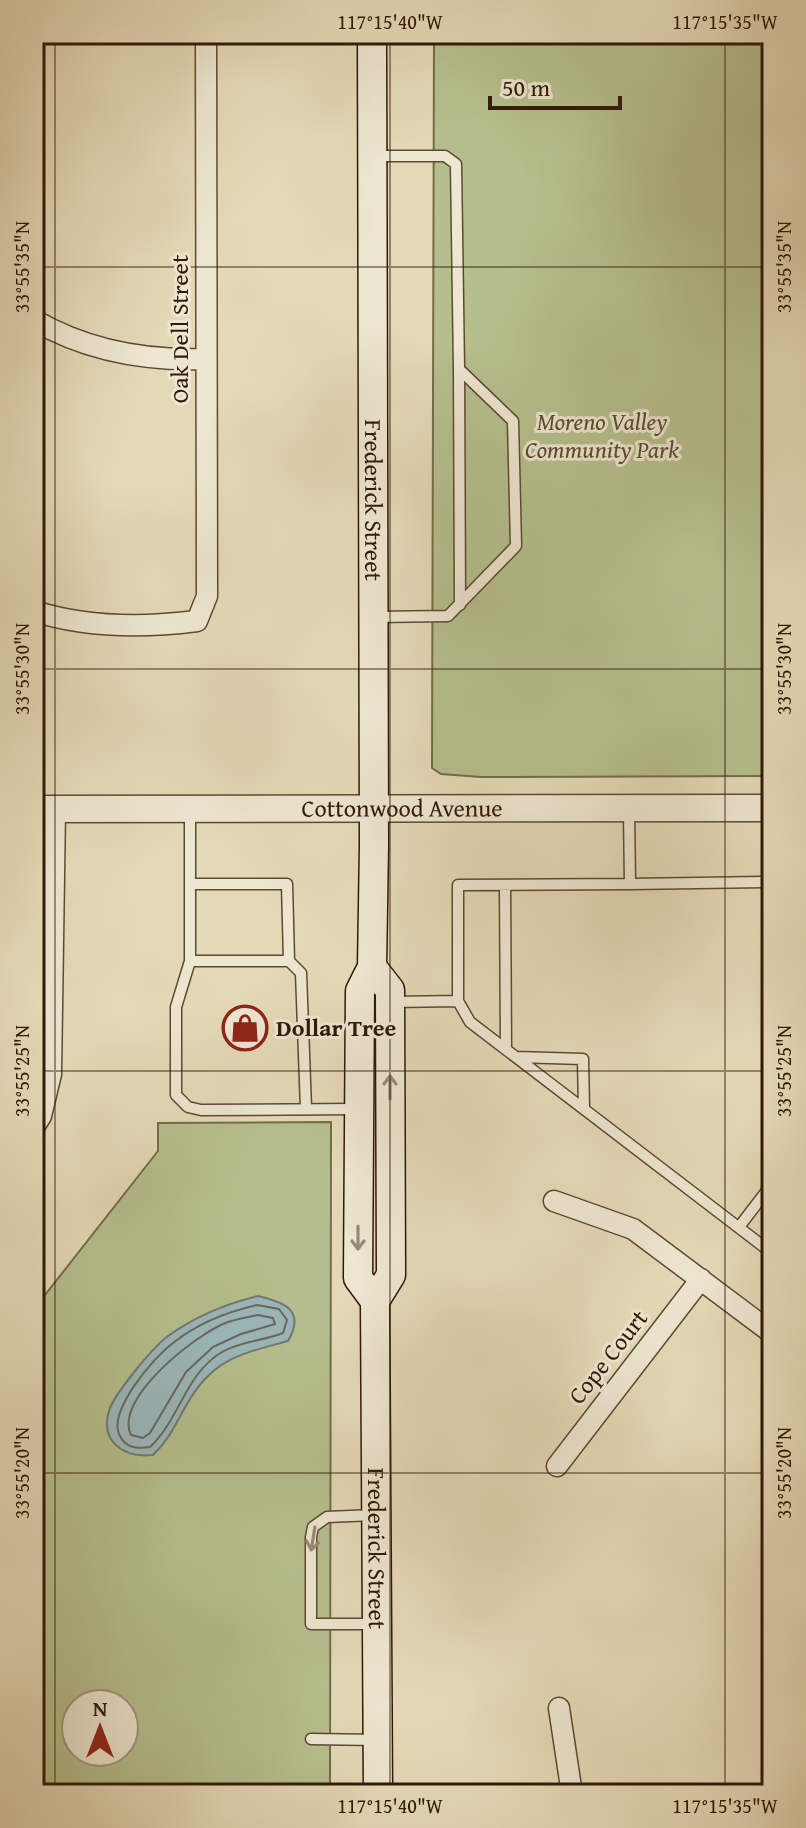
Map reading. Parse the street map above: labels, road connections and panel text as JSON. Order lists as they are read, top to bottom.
{
  "streets": {
    "main road": ["Frederick Street"],
    "street": ["Oak Dell Street", "Cottonwood Avenue", "Cope Court"]
  },
  "crossings": [
    ["Frederick Street", "Cottonwood Avenue"]
  ],
  "parks": ["Moreno Valley Community Park"],
  "places": {
    "shop": ["Dollar Tree"]
  },
  "scale_bar": "50 m",
  "north": "top",
  "coordinates": [
    "117°15'40\"W",
    "117°15'35\"W",
    "33°55'35\"N",
    "33°55'30\"N",
    "33°55'25\"N",
    "33°55'20\"N"
  ]
}
